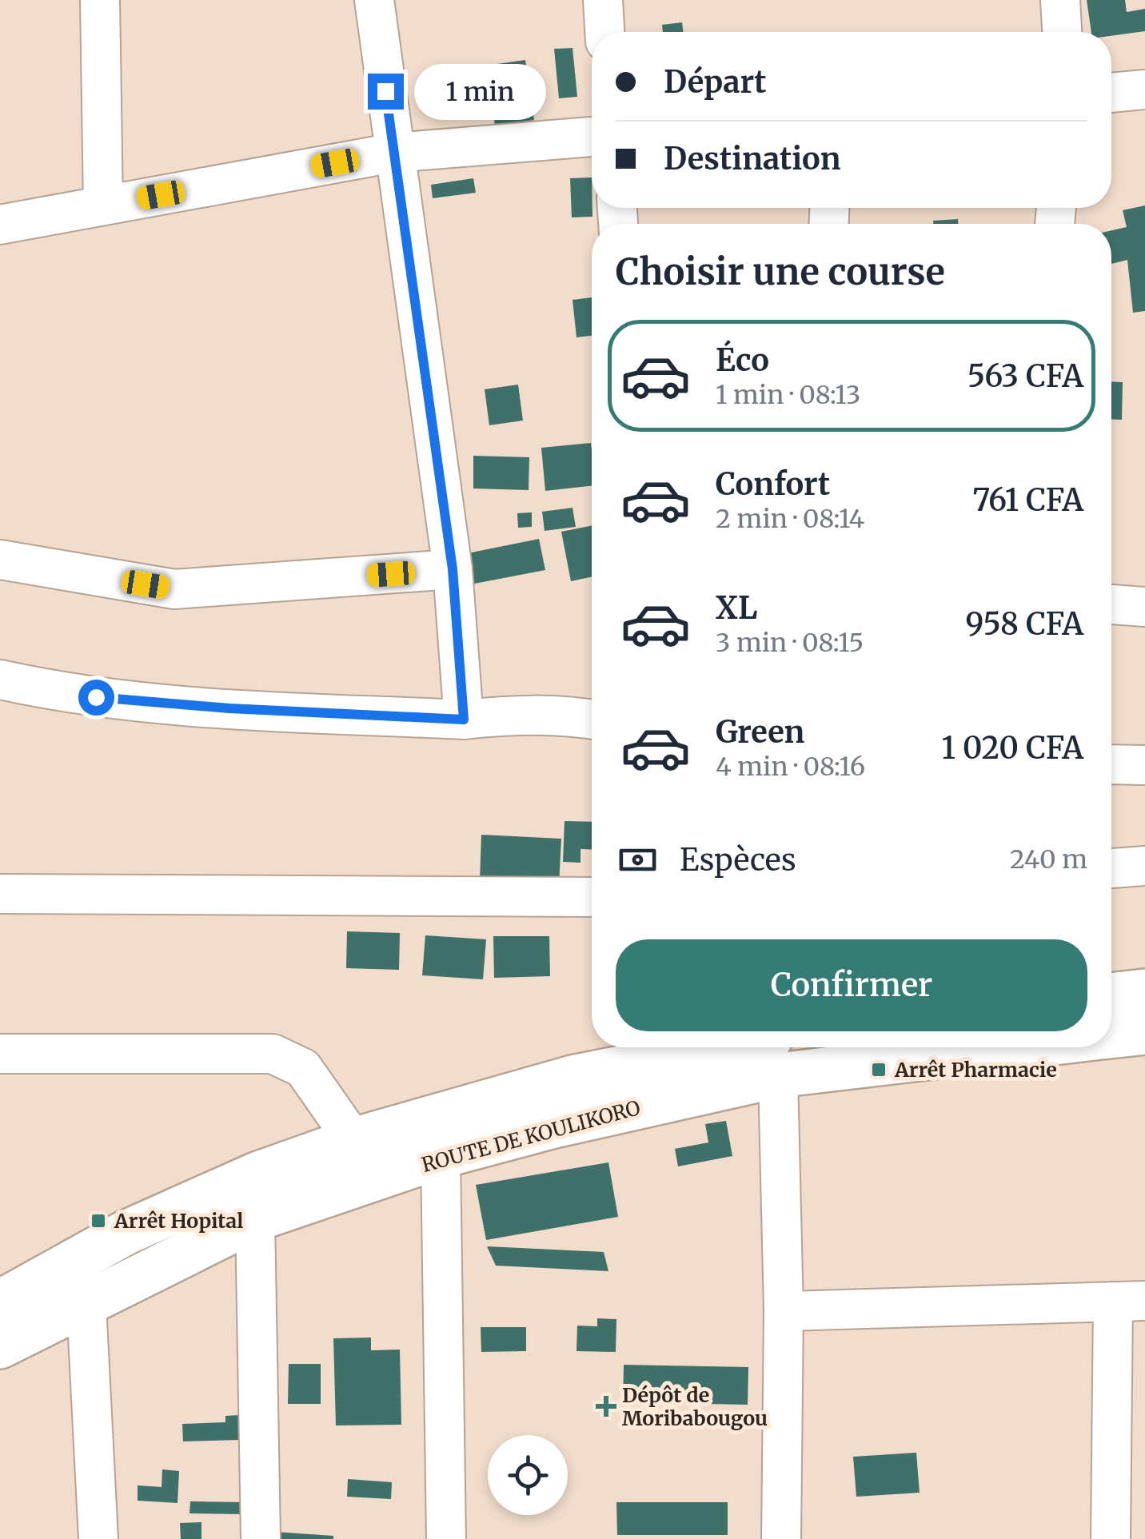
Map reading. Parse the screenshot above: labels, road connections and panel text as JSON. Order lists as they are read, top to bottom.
{
  "streets": {
    "main road": ["ROUTE DE KOULIKORO"]
  },
  "places": {
    "transit": ["Arrêt Pharmacie", "Arrêt Hopital"],
    "health": ["Dépôt de Moribabougou"]
  },
  "page": {
    "banner": ["Départ", "Destination"],
    "bubble": "1 min",
    "heading": "Choisir une course",
    "list": [
      {
        "name": "Éco",
        "note": "1 min · 08:13",
        "value": "563 CFA"
      },
      {
        "name": "Confort",
        "note": "2 min · 08:14",
        "value": "761 CFA"
      },
      {
        "name": "XL",
        "note": "3 min · 08:15",
        "value": "958 CFA"
      },
      {
        "name": "Green",
        "note": "4 min · 08:16",
        "value": "1 020 CFA"
      }
    ],
    "pay": ["Espèces", "240 m"],
    "buttons": "Confirmer"
  }
}
